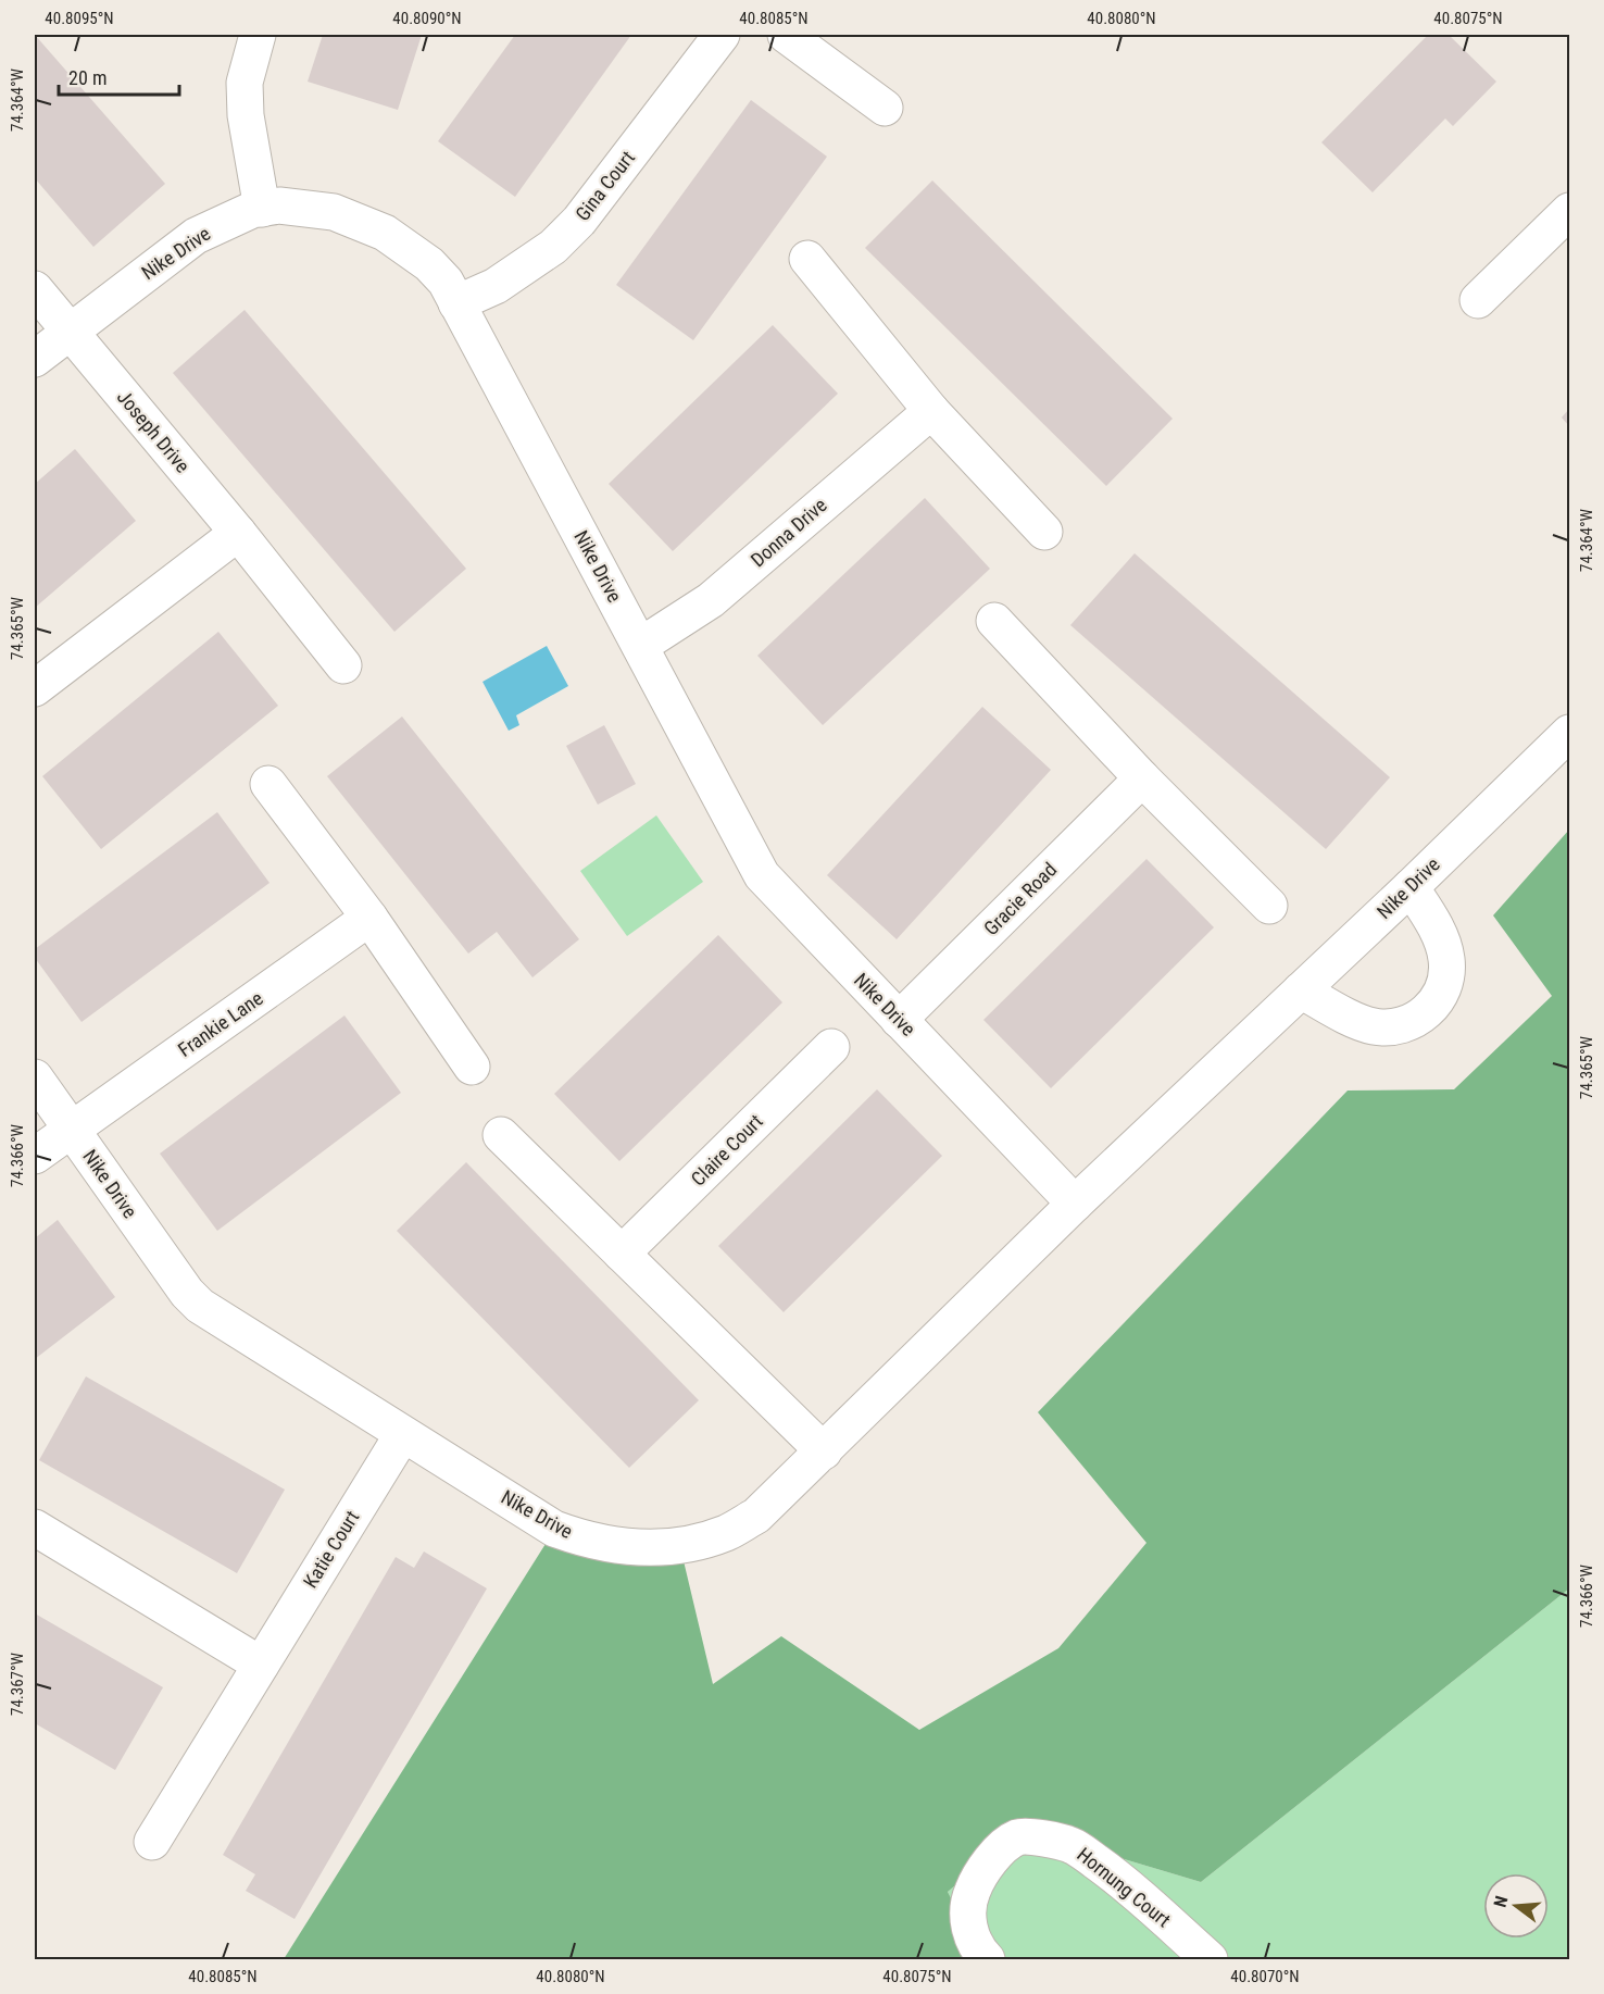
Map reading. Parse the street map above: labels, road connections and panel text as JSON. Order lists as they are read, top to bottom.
{
  "streets": {
    "street": [
      "Gina Court",
      "Nike Drive",
      "Joseph Drive",
      "Donna Drive",
      "Gracie Road",
      "Frankie Lane",
      "Claire Court",
      "Katie Court",
      "Hornung Court"
    ]
  },
  "crossings": [
    ["Gina Court", "Nike Drive"],
    ["Nike Drive", "Joseph Drive"],
    ["Nike Drive", "Donna Drive"],
    ["Nike Drive", "Gracie Road"],
    ["Nike Drive", "Frankie Lane"],
    ["Nike Drive", "Katie Court"]
  ],
  "scale_bar": "20 m",
  "north": "left",
  "coordinates": [
    "40.8095°N",
    "40.8090°N",
    "40.8085°N",
    "40.8080°N",
    "40.8075°N",
    "74.364°W",
    "74.365°W",
    "74.366°W",
    "74.367°W",
    "40.8070°N"
  ]
}
